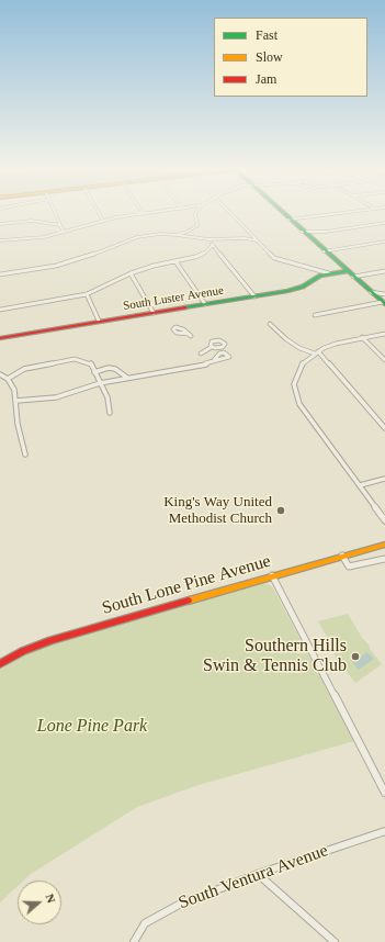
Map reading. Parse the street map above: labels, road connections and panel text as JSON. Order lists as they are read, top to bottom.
{
  "streets": {
    "street": ["South Luster Avenue", "South Lone Pine Avenue", "South Ventura Avenue"]
  },
  "parks": ["Lone Pine Park"],
  "places": ["King's Way United Methodist Church", "Southern Hills Swin & Tennis Club"],
  "legend": ["Fast", "Slow", "Jam"],
  "north": "right"
}
